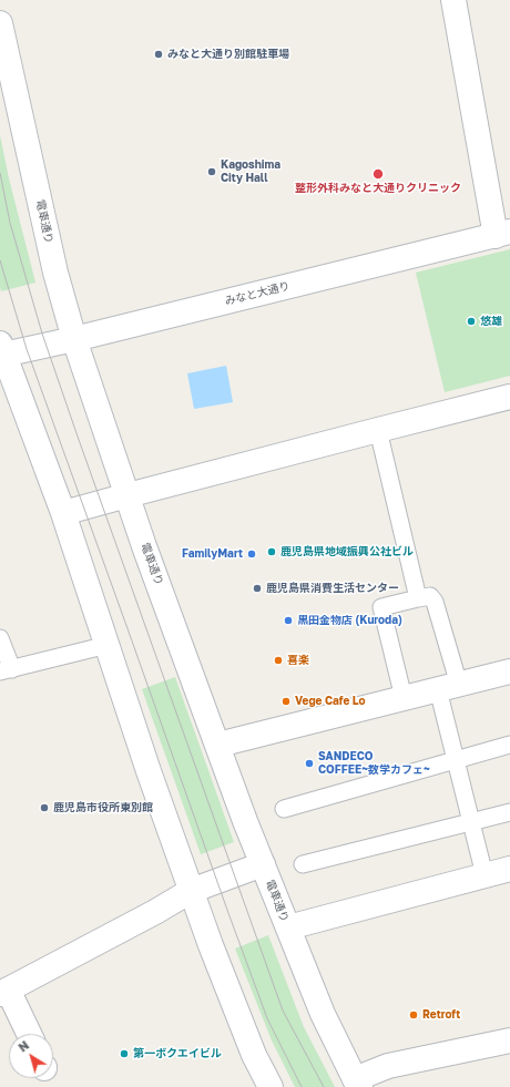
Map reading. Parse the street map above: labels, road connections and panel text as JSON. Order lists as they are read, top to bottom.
{
  "streets": {
    "street": ["電車通り", "みなと大通り"]
  },
  "crossings": [
    ["電車通り", "みなと大通り"]
  ],
  "places": [
    "みなと大通り別館駐車場",
    "Kagoshima City Hall",
    "整形外科みなと大通りクリニック",
    "悠雄",
    "鹿児島県地域振興公社ビル",
    "FamilyMart",
    "鹿児島県消費生活センター",
    "黒田金物店 (Kuroda)",
    "喜楽",
    "Vege Cafe Lo",
    "SANDECO COFFEE~数学カフェ~",
    "鹿児島市役所東別館",
    "Retroft",
    "第一ボクエイビル"
  ],
  "north": "top left"
}
